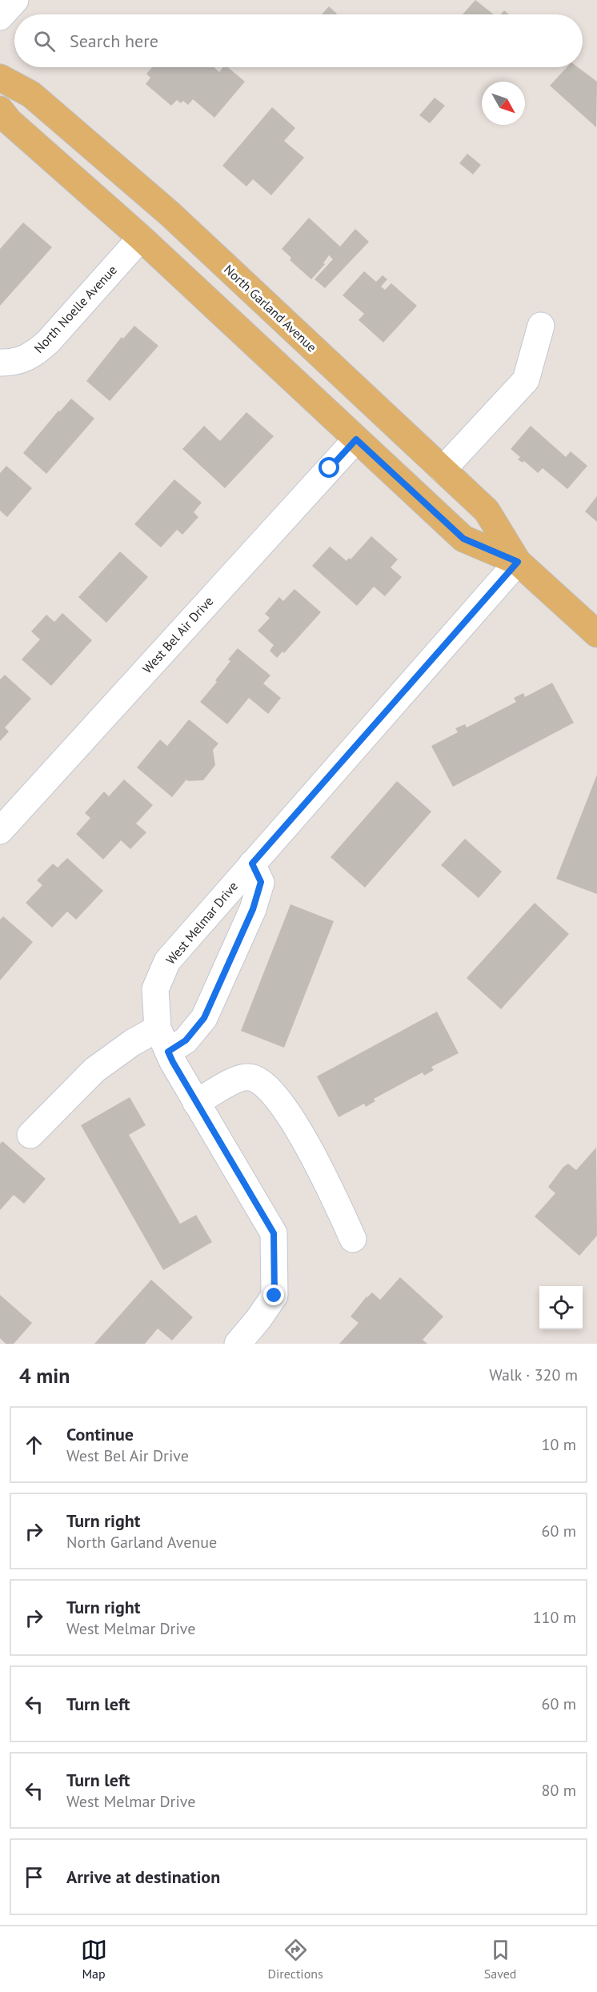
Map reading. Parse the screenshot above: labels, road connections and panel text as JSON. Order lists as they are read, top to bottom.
{
  "streets": {
    "main road": ["North Garland Avenue"],
    "street": ["North Noelle Avenue", "West Bel Air Drive", "West Melmar Drive"]
  },
  "crossings": [
    ["North Garland Avenue", "North Noelle Avenue"],
    ["North Garland Avenue", "West Bel Air Drive"],
    ["North Garland Avenue", "West Melmar Drive"]
  ],
  "north": "bottom right",
  "page": {
    "search": "Search here",
    "heading": ["4 min", "Walk · 320 m"],
    "list": [
      ["Continue", "West Bel Air Drive", "10 m"],
      ["Turn right", "North Garland Avenue", "60 m"],
      ["Turn right", "West Melmar Drive", "110 m"],
      ["Turn left", "60 m"],
      ["Turn left", "West Melmar Drive", "80 m"],
      "Arrive at destination"
    ],
    "nav": ["Map", "Directions", "Saved"]
  }
}
